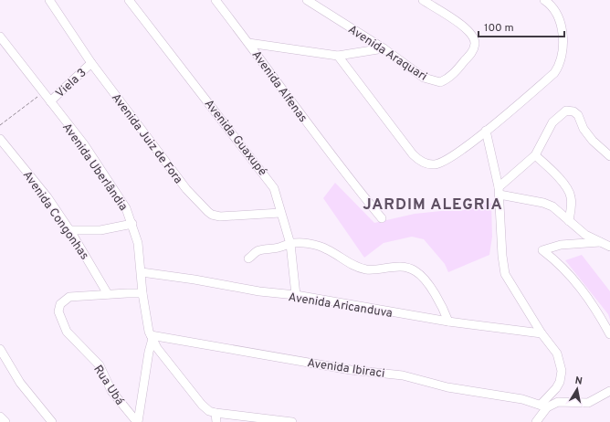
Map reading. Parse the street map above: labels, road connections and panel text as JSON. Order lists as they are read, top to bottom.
{
  "streets": {
    "street": [
      "Avenida Araquari",
      "Viela 3",
      "Avenida Alfenas",
      "Avenida Guaxupé",
      "Avenida Juiz de Fora",
      "Avenida Uberlândia",
      "Avenida Congonhas",
      "Avenida Aricanduva",
      "Avenida Ibiraci",
      "Rua Ubá"
    ]
  },
  "crossings": [
    ["Viela 3", "Avenida Juiz de Fora"],
    ["Viela 3", "Avenida Uberlândia"],
    ["Avenida Guaxupé", "Avenida Juiz de Fora"],
    ["Avenida Guaxupé", "Avenida Aricanduva"],
    ["Avenida Uberlândia", "Avenida Aricanduva"],
    ["Avenida Uberlândia", "Avenida Ibiraci"],
    ["Avenida Congonhas", "Rua Ubá"]
  ],
  "districts": ["JARDIM ALEGRIA"],
  "scale_bar": "100 m",
  "north": "top"
}
